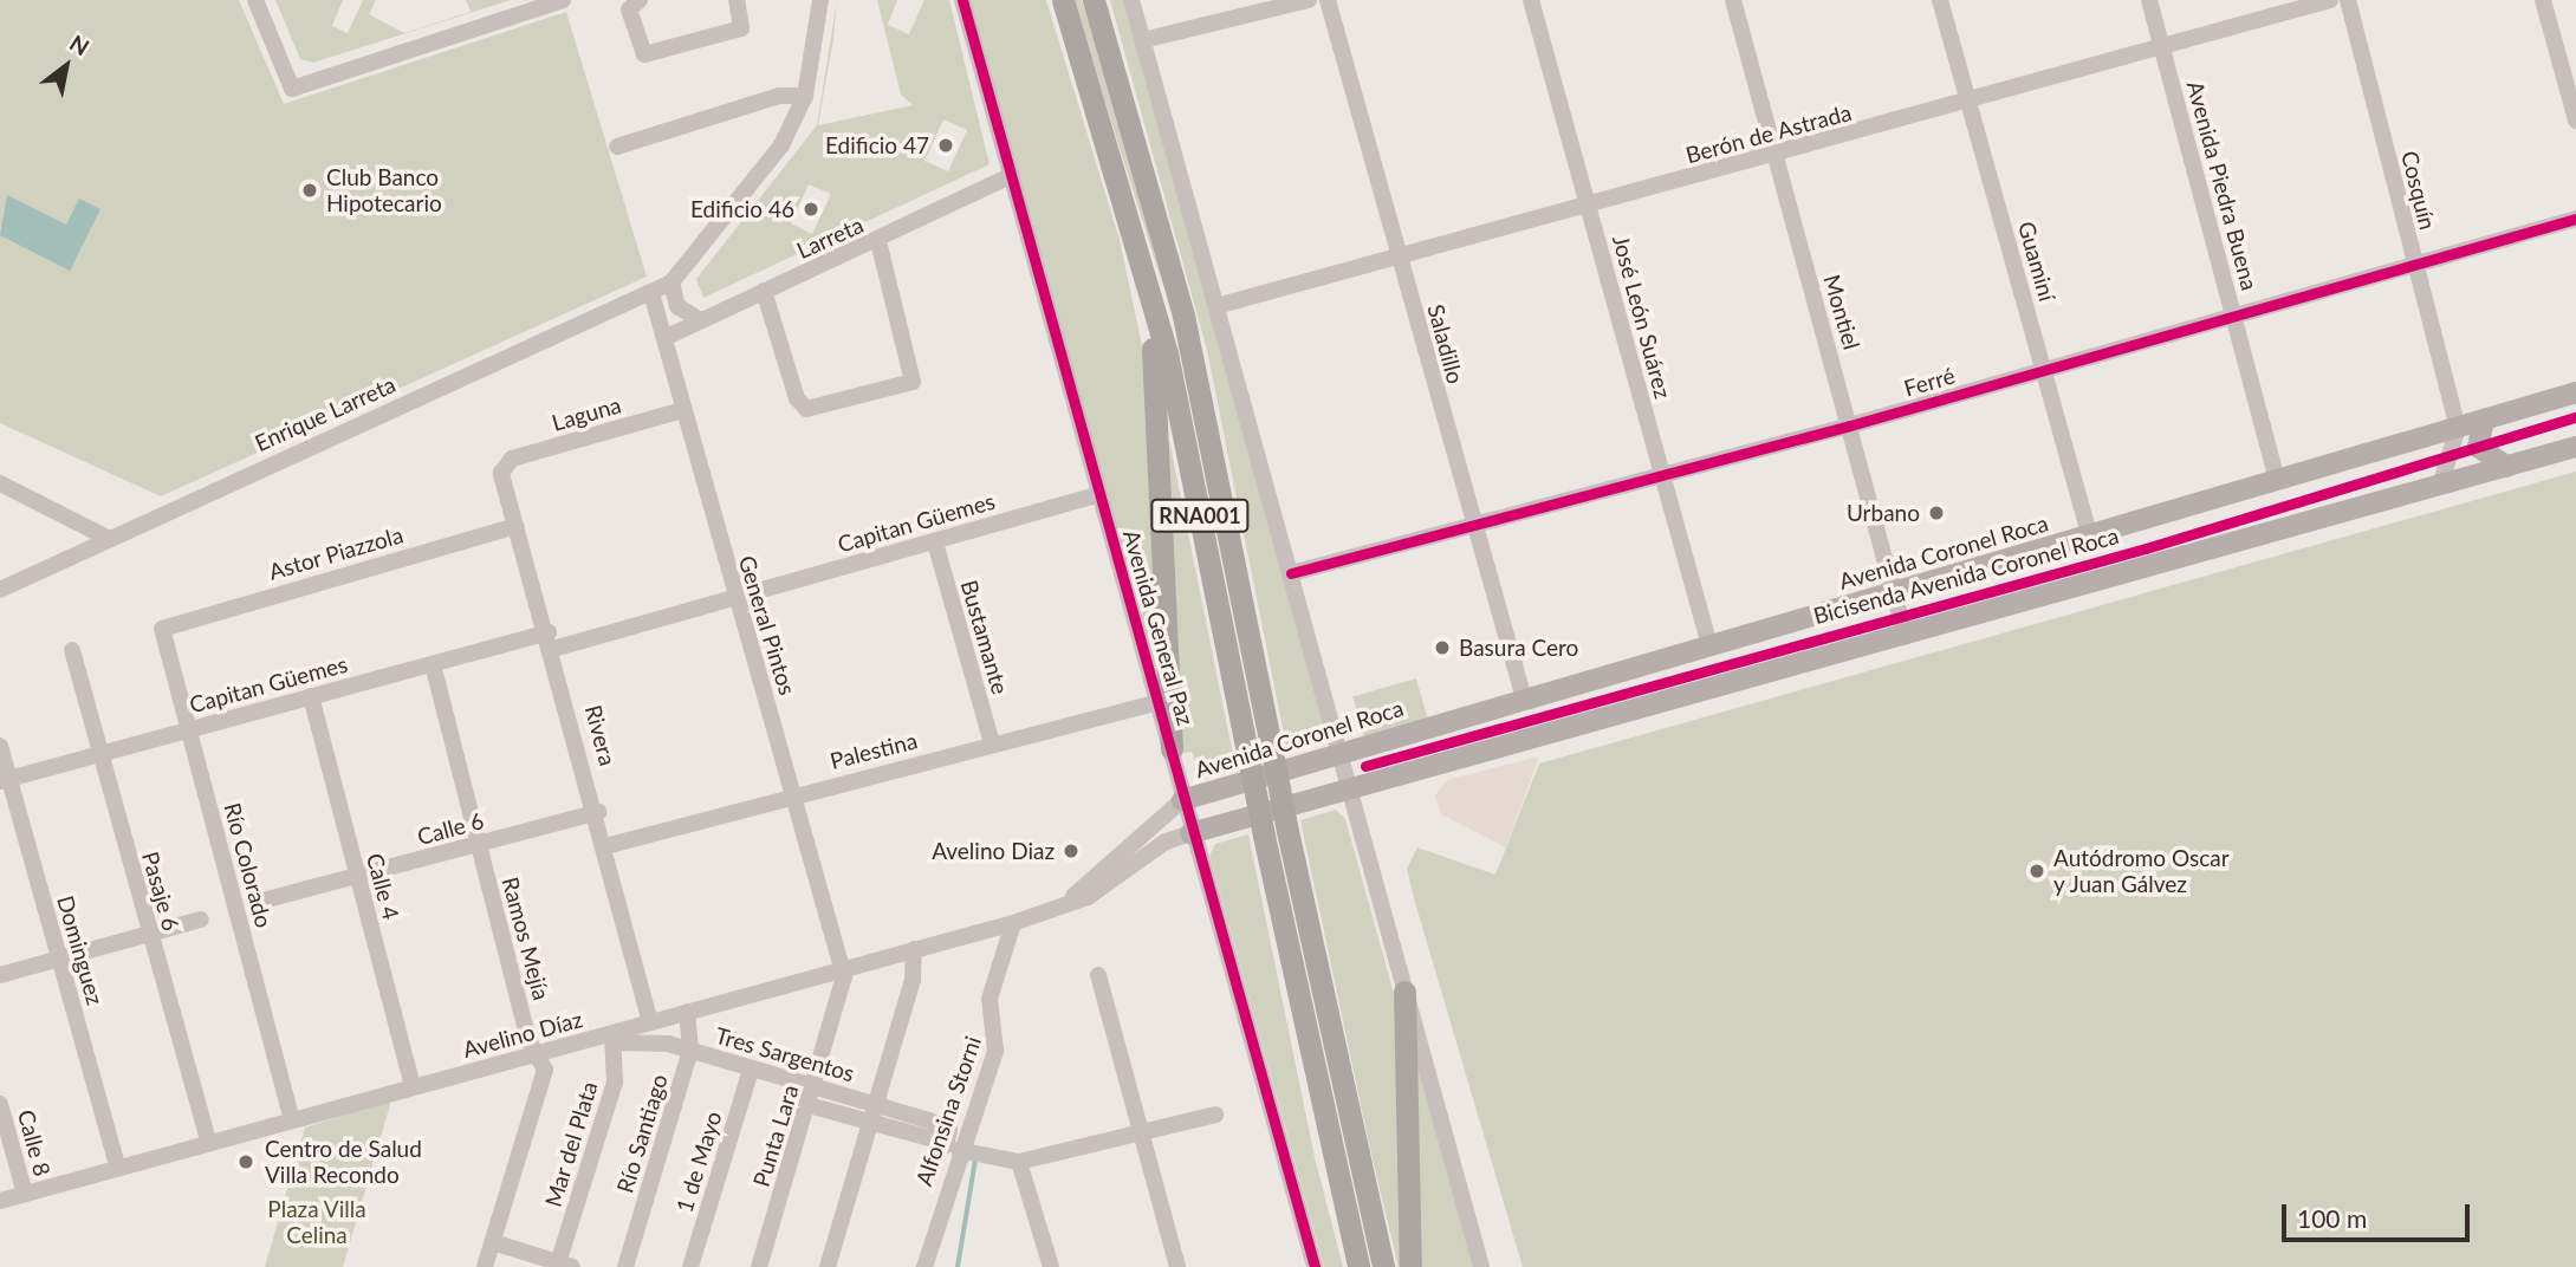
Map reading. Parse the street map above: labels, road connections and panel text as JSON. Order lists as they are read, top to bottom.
{
  "streets": {
    "highway": ["RNA001"],
    "main road": ["Avenida Coronel Roca"],
    "street": [
      "Berón de Astrada",
      "Avenida Piedra Buena",
      "Cosquín",
      "Larreta",
      "Guaminí",
      "Montiel",
      "José León Suárez",
      "Saladillo",
      "Ferré",
      "Enrique Larreta",
      "Laguna",
      "Capitan Güemes",
      "Astor Piazzola",
      "General Pintos",
      "Avenida General Paz",
      "Bustamante",
      "Rivera",
      "Palestina",
      "Calle 6",
      "Río Colorado",
      "Calle 4",
      "Pasaje 6",
      "Ramos Mejía",
      "Dominguez",
      "Avelino Díaz",
      "Tres Sargentos",
      "Alfonsina Storni",
      "Río Santiago",
      "Punta Lara",
      "Calle 8",
      "Mar del Plata",
      "1 de Mayo"
    ],
    "cycle path": ["Bicisenda Avenida Coronel Roca"]
  },
  "crossings": [
    ["Berón de Astrada", "Avenida Piedra Buena"],
    ["Berón de Astrada", "Guaminí"],
    ["Berón de Astrada", "Montiel"],
    ["Berón de Astrada", "José León Suárez"],
    ["Berón de Astrada", "Saladillo"],
    ["Avenida Piedra Buena", "Ferré"],
    ["Avenida Piedra Buena", "Avenida Coronel Roca"],
    ["Cosquín", "Ferré"],
    ["Cosquín", "Avenida Coronel Roca"],
    ["Larreta", "General Pintos"],
    ["Larreta", "Avenida General Paz"],
    ["Guaminí", "Ferré"],
    ["Guaminí", "Avenida Coronel Roca"],
    ["Montiel", "Ferré"],
    ["Montiel", "Avenida Coronel Roca"],
    ["José León Suárez", "Ferré"],
    ["José León Suárez", "Avenida Coronel Roca"],
    ["Saladillo", "Ferré"],
    ["Saladillo", "Avenida Coronel Roca"],
    ["Enrique Larreta", "General Pintos"],
    ["Laguna", "General Pintos"],
    ["Laguna", "Rivera"],
    ["Capitan Güemes", "General Pintos"],
    ["Capitan Güemes", "Avenida General Paz"],
    ["Capitan Güemes", "Bustamante"],
    ["Capitan Güemes", "Rivera"],
    ["Capitan Güemes", "Río Colorado"],
    ["Capitan Güemes", "Calle 4"],
    ["Capitan Güemes", "Pasaje 6"],
    ["Capitan Güemes", "Ramos Mejía"],
    ["Capitan Güemes", "Dominguez"],
    ["Avenida Coronel Roca", "Avenida General Paz"],
    ["Avenida Coronel Roca", "Avelino Díaz"],
    ["Astor Piazzola", "Rivera"],
    ["Astor Piazzola", "Río Colorado"],
    ["General Pintos", "Palestina"],
    ["General Pintos", "Avelino Díaz"],
    ["General Pintos", "Punta Lara"],
    ["Avenida General Paz", "Palestina"],
    ["Avenida General Paz", "Avelino Díaz"],
    ["Bustamante", "Palestina"],
    ["Rivera", "Palestina"],
    ["Rivera", "Calle 6"],
    ["Rivera", "Avelino Díaz"],
    ["Calle 6", "Calle 4"],
    ["Calle 6", "Ramos Mejía"],
    ["Río Colorado", "Avelino Díaz"],
    ["Calle 4", "Avelino Díaz"],
    ["Pasaje 6", "Avelino Díaz"],
    ["Ramos Mejía", "Avelino Díaz"],
    ["Dominguez", "Avelino Díaz"],
    ["Avelino Díaz", "Tres Sargentos"],
    ["Avelino Díaz", "Alfonsina Storni"],
    ["Avelino Díaz", "Río Santiago"],
    ["Avelino Díaz", "Punta Lara"],
    ["Avelino Díaz", "Calle 8"],
    ["Avelino Díaz", "Mar del Plata"],
    ["Tres Sargentos", "Río Santiago"],
    ["Tres Sargentos", "Punta Lara"],
    ["Tres Sargentos", "Mar del Plata"],
    ["Tres Sargentos", "1 de Mayo"]
  ],
  "parks": ["Plaza Villa Celina"],
  "places": [
    "Edificio 47",
    "Club Banco Hipotecario",
    "Edificio 46",
    "Urbano",
    "Basura Cero",
    "Avelino Diaz",
    "Autódromo Oscar y Juan Gálvez",
    "Centro de Salud Villa Recondo"
  ],
  "scale_bar": "100 m",
  "north": "top right"
}
